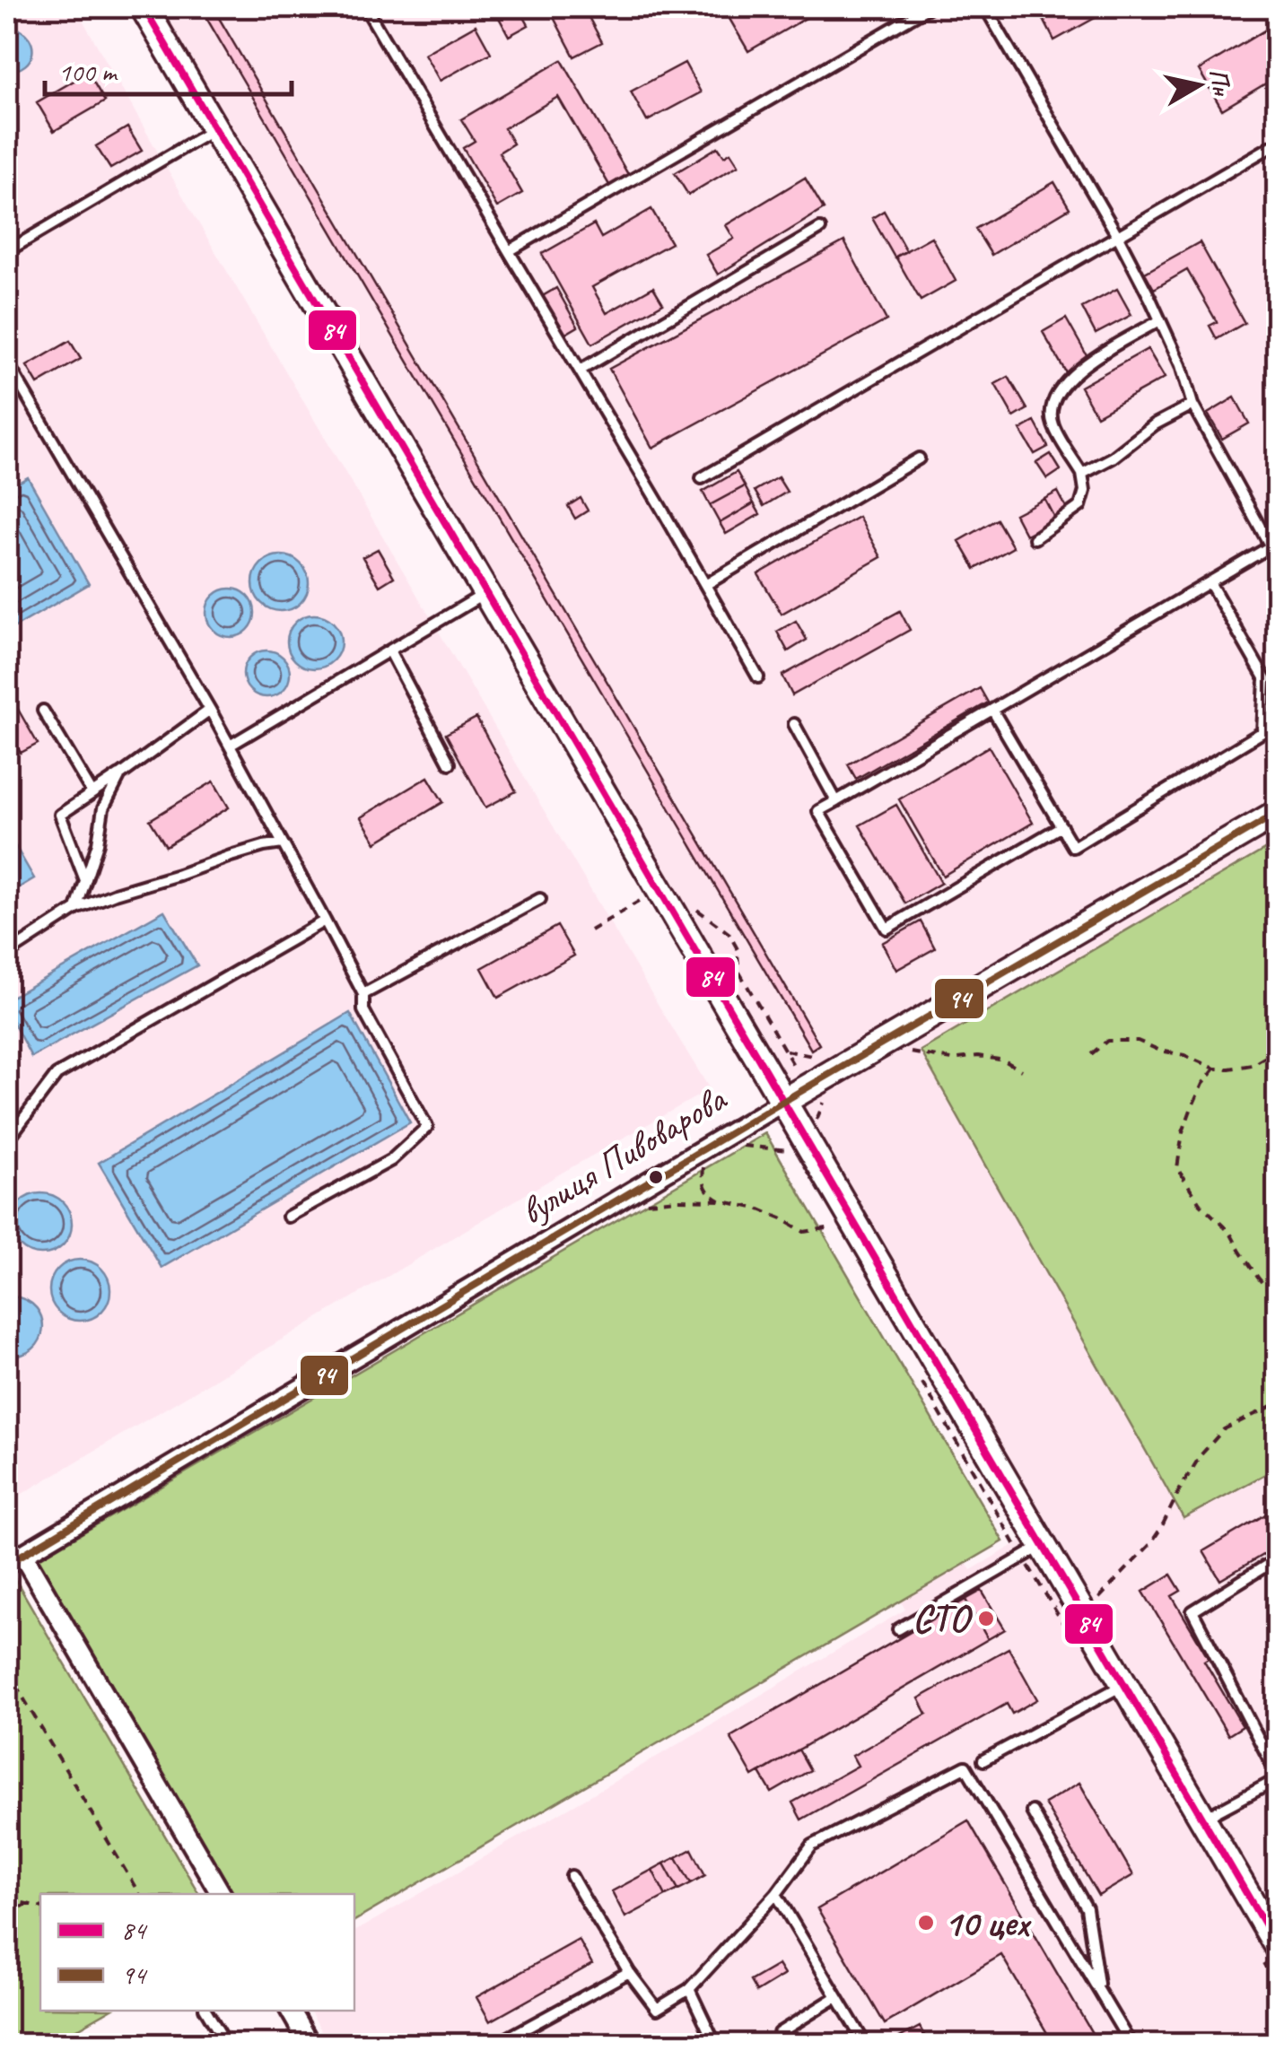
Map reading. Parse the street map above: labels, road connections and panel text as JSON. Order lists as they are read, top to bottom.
{
  "streets": {
    "main road": ["вулиця Пивоварова"]
  },
  "places": ["СТО", "10 цех"],
  "lines": ["transit line 84", "transit line 94"],
  "legend": ["84", "94"],
  "scale_bar": "100 m",
  "north": "right"
}
